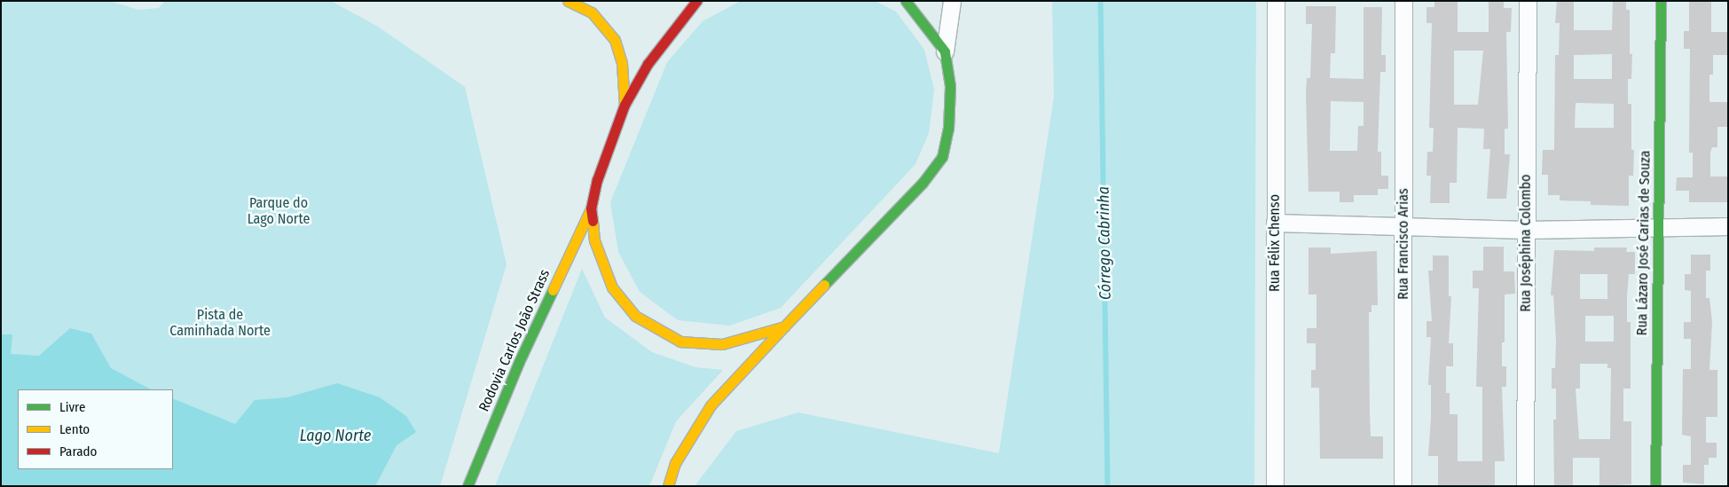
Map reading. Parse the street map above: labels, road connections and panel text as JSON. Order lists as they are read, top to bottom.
{
  "streets": {
    "main road": ["Rua Lázaro José Carias de Souza", "Rodovia Carlos João Strass"],
    "street": ["Rua Félix Chenso", "Rua Joséphina Colombo", "Rua Francisco Arias"]
  },
  "water": ["Córrego Cabrinha", "Lago Norte"],
  "parks": ["Parque do Lago Norte", "Pista de Caminhada Norte"],
  "legend": ["Livre", "Lento", "Parado"]
}
